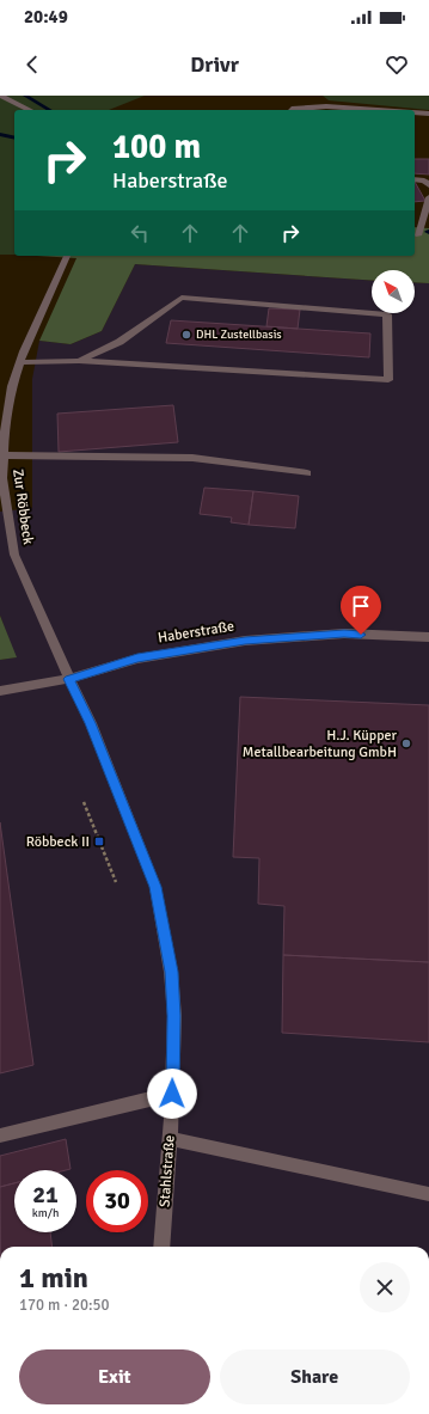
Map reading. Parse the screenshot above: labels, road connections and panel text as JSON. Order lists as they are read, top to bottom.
{
  "streets": {
    "street": ["Zur Röbbeck", "Haberstraße", "Stahlstraße"]
  },
  "crossings": [
    ["Zur Röbbeck", "Haberstraße"],
    ["Zur Röbbeck", "Stahlstraße"],
    ["Haberstraße", "Stahlstraße"]
  ],
  "places": {
    "other": ["DHL Zustellbasis", "H.J. Küpper Metallbearbeitung GmbH"],
    "transit": ["Röbbeck II"]
  },
  "north": "top left",
  "page": {
    "status": "20:49",
    "header": "Drivr",
    "turn": ["100 m", "Haberstraße"],
    "speed": "21 km/h",
    "limit": "30",
    "heading": ["1 min", "170 m · 20:50"],
    "buttons": ["Exit", "Share"]
  }
}
